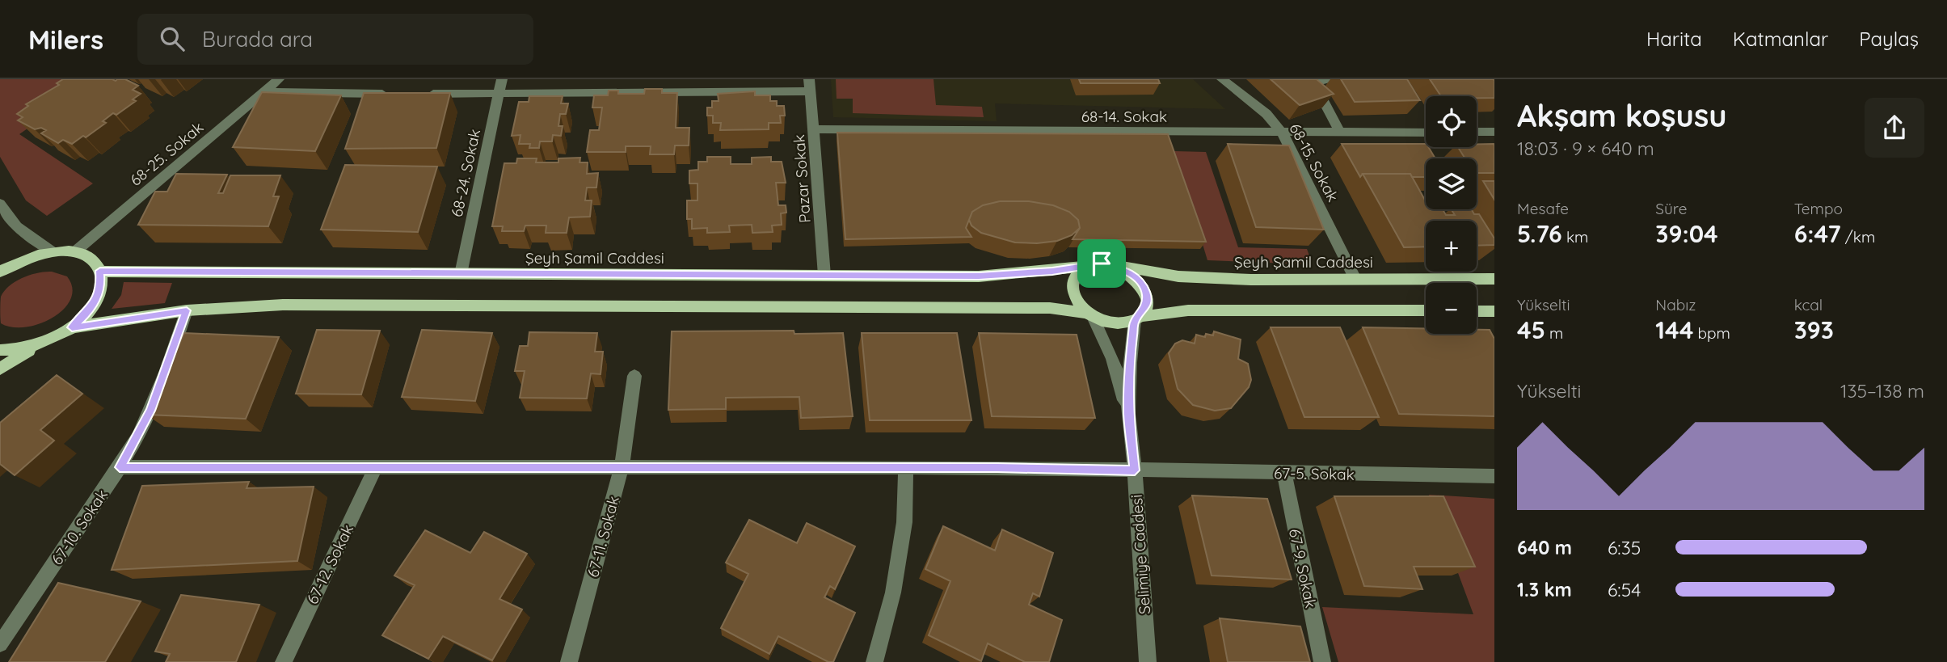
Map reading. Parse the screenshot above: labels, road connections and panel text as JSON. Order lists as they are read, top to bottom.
{
  "streets": {
    "main road": ["Şeyh Şamil Caddesi"],
    "street": [
      "68-14. Sokak",
      "68-25. Sokak",
      "68-15. Sokak",
      "68-24. Sokak",
      "Pazar Sokak",
      "67-5. Sokak",
      "67-10. Sokak",
      "67-11. Sokak",
      "Selimiye Caddesi",
      "67-12. Sokak",
      "67-9. Sokak"
    ]
  },
  "crossings": [
    ["68-14. Sokak", "68-15. Sokak"],
    ["68-14. Sokak", "Pazar Sokak"],
    ["68-15. Sokak", "Şeyh Şamil Caddesi"],
    ["68-24. Sokak", "Şeyh Şamil Caddesi"],
    ["Pazar Sokak", "Şeyh Şamil Caddesi"],
    ["Şeyh Şamil Caddesi", "Selimiye Caddesi"],
    ["67-5. Sokak", "67-10. Sokak"],
    ["67-5. Sokak", "67-11. Sokak"],
    ["67-5. Sokak", "Selimiye Caddesi"],
    ["67-5. Sokak", "67-12. Sokak"],
    ["67-5. Sokak", "67-9. Sokak"]
  ],
  "page": {
    "header": "Milers",
    "search": "Burada ara",
    "nav": ["Harita", "Katmanlar", "Paylaş"],
    "heading": ["Akşam koşusu", "18:03 · 9 × 640 m"],
    "map_buttons": ["+", "−"],
    "stats": [
      ["Mesafe", "5.76 km"],
      ["Süre", "39:04"],
      ["Tempo", "6:47 /km"],
      ["Yükselti", "45 m"],
      ["Nabız", "144 bpm"],
      ["kcal", "393"]
    ],
    "chart": ["Yükselti", "135–138 m"],
    "list": [
      {
        "name": "640 m",
        "note": "6:35"
      },
      {
        "name": "1.3 km",
        "note": "6:54"
      }
    ]
  }
}
